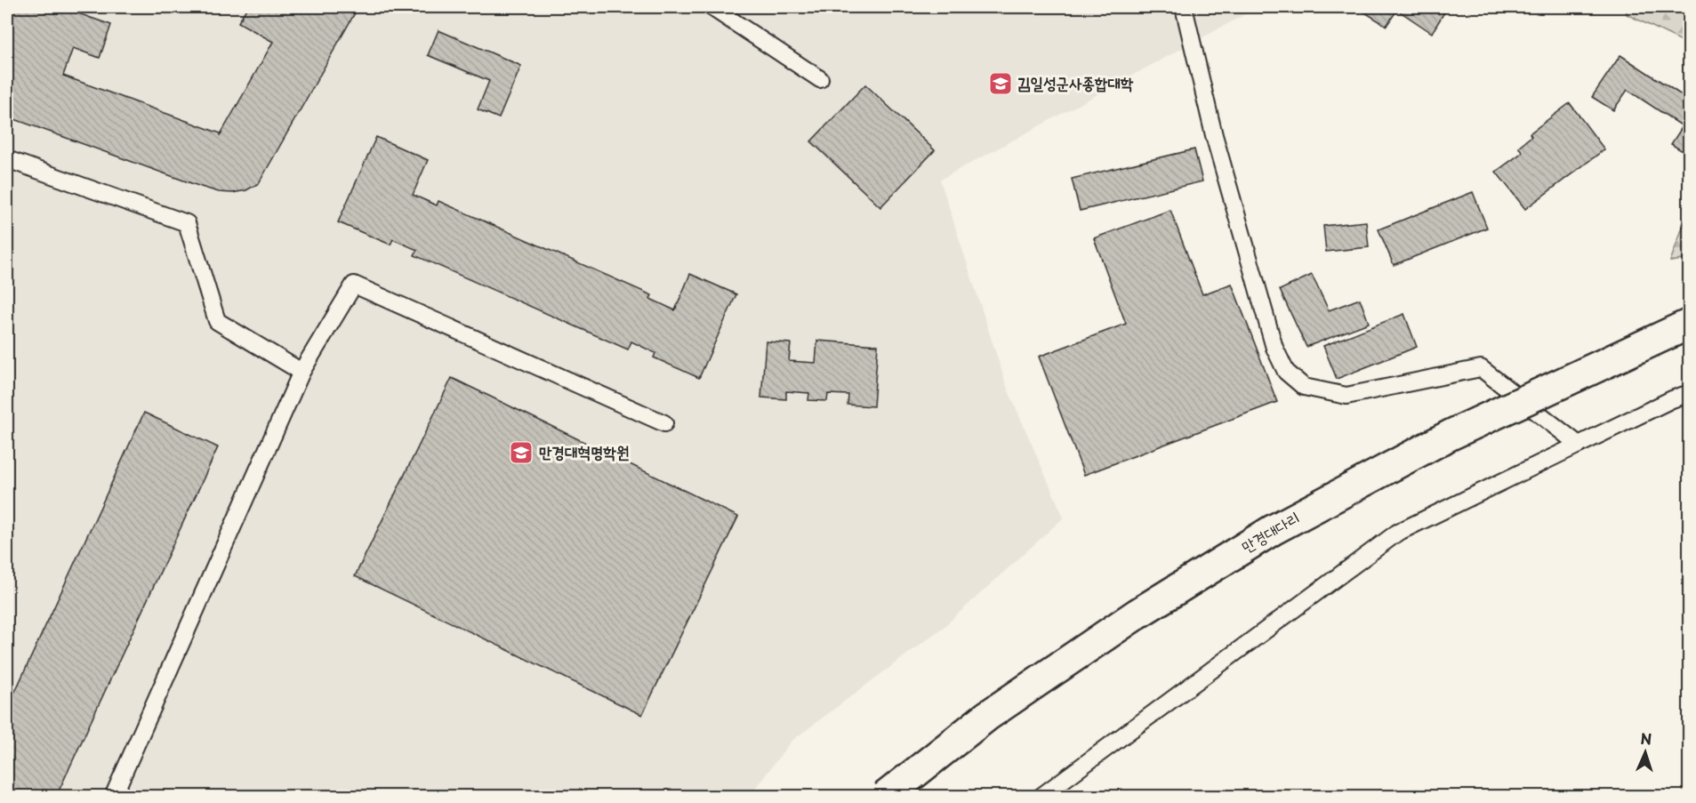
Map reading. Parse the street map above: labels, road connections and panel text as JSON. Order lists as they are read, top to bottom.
{
  "streets": {
    "highway": ["만경대다리"]
  },
  "places": {
    "school or university": ["김일성군사종합대학", "만경대혁명학원"]
  },
  "north": "top"
}
